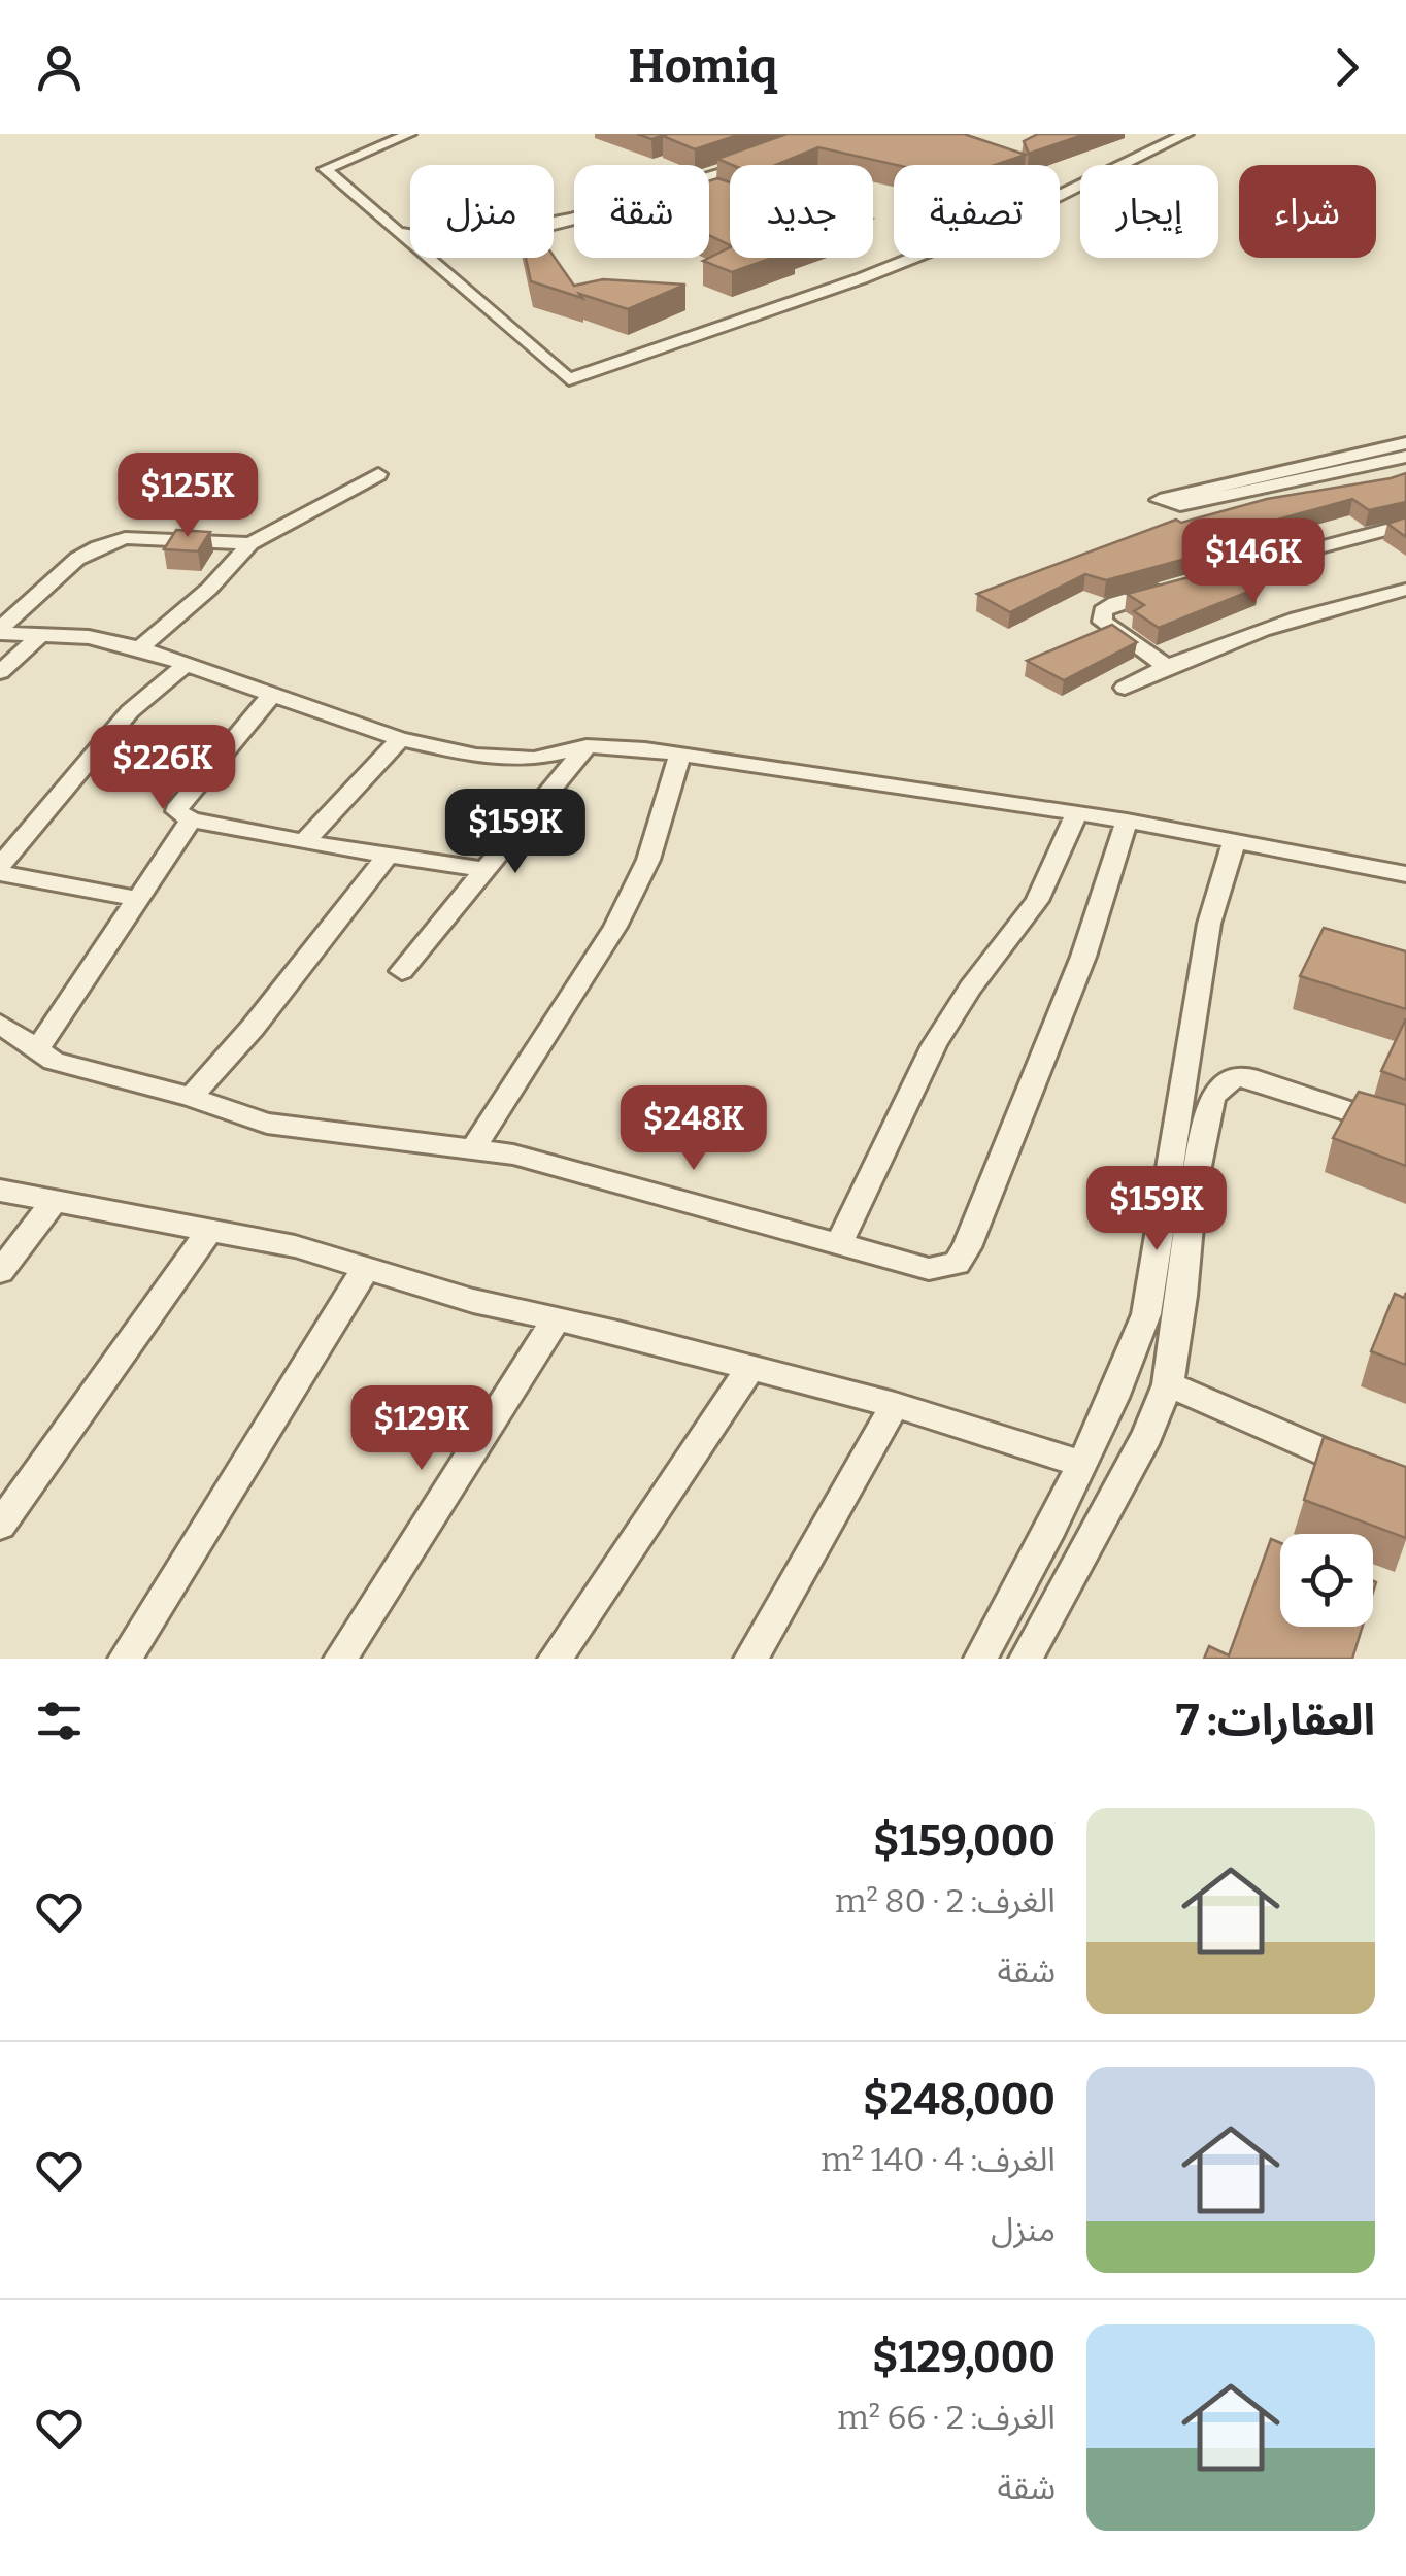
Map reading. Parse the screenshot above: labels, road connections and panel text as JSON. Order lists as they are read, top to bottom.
{
  "page": {
    "header": "Homiq",
    "chip": [
      "شراء",
      "إيجار",
      "تصفية",
      "جديد",
      "شقة",
      "منزل"
    ],
    "price": [
      "$125K",
      "$146K",
      "$226K",
      "$159K",
      "$248K",
      "$159K",
      "$129K"
    ],
    "heading": "العقارات: 7",
    "list": [
      {
        "name": "$159,000",
        "note": "الغرف: 2 · 80 m² · شقة"
      },
      {
        "name": "$248,000",
        "note": "الغرف: 4 · 140 m² · منزل"
      },
      {
        "name": "$129,000",
        "note": "الغرف: 2 · 66 m² · شقة"
      }
    ]
  }
}
